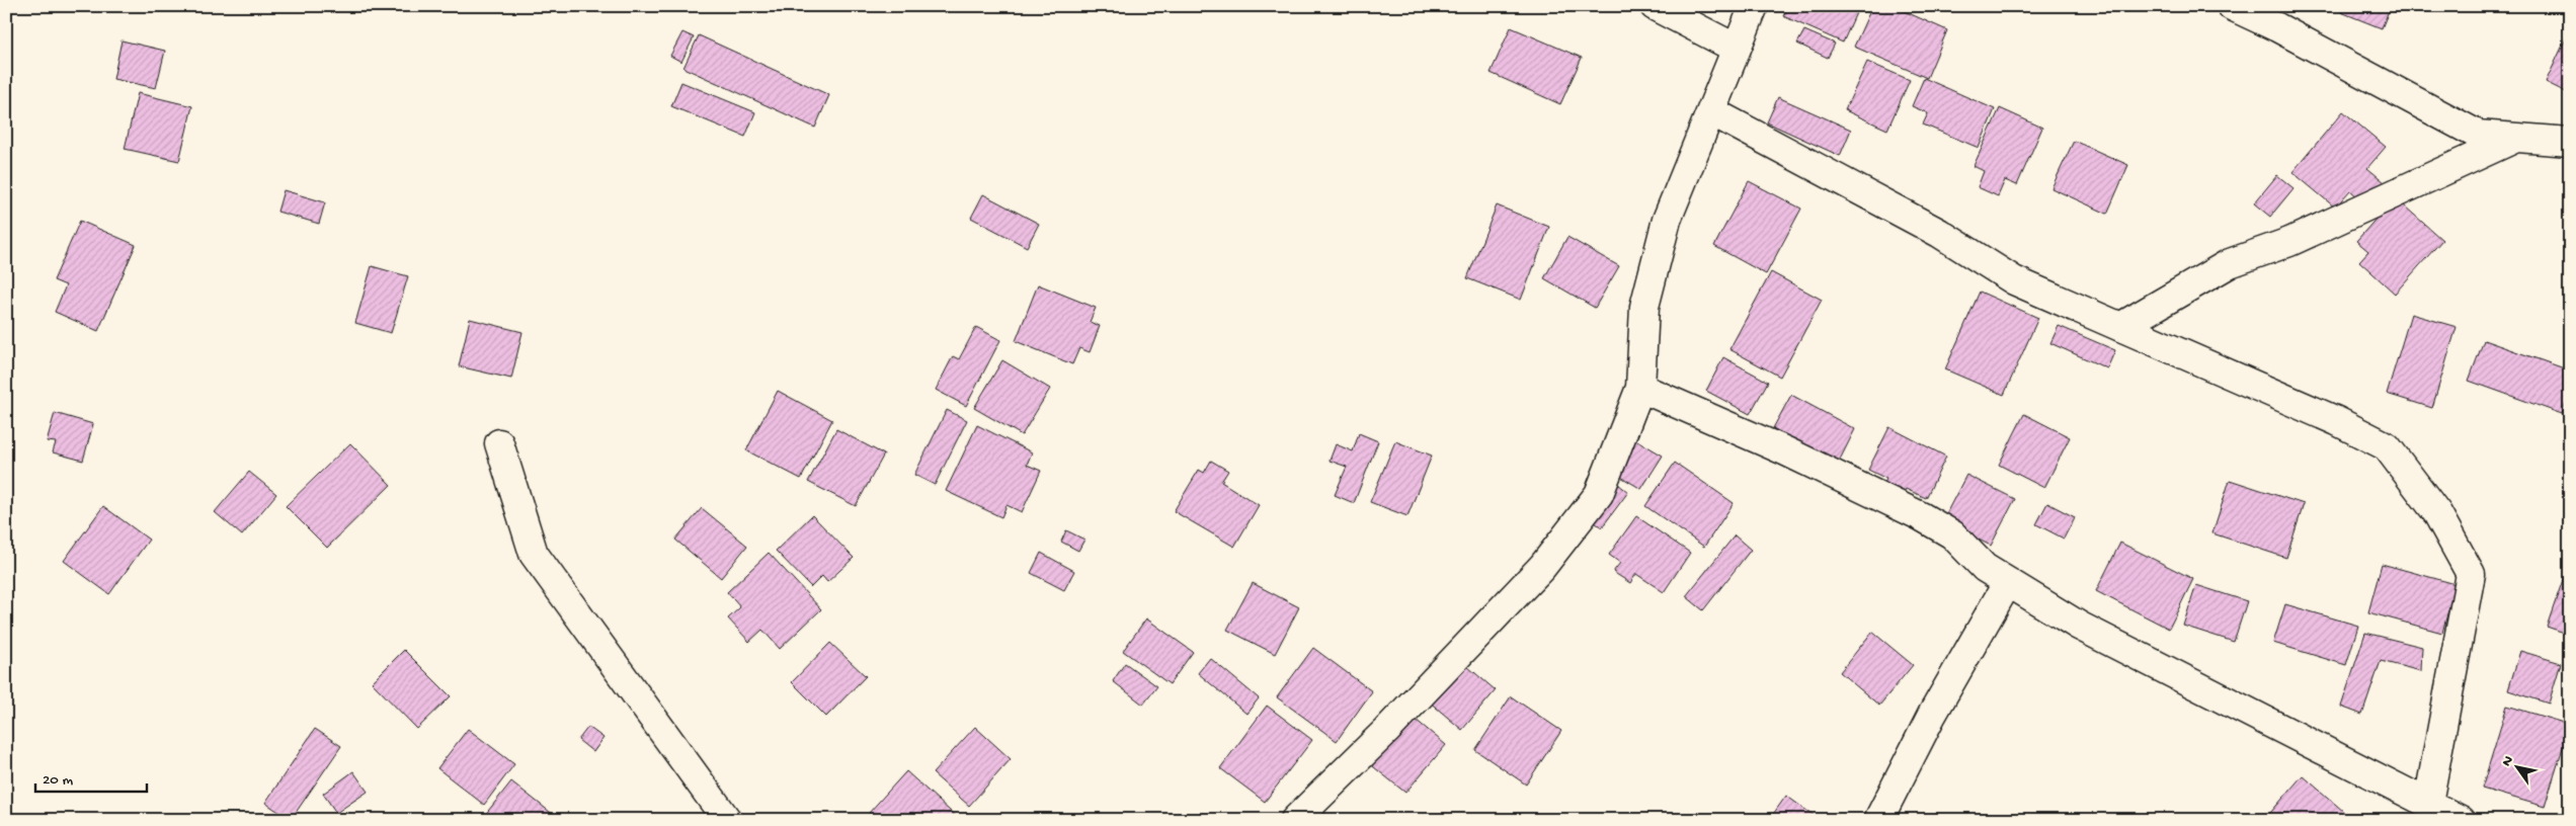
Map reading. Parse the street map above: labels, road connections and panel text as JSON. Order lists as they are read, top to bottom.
{
  "scale_bar": "20 m",
  "north": "top left"
}
